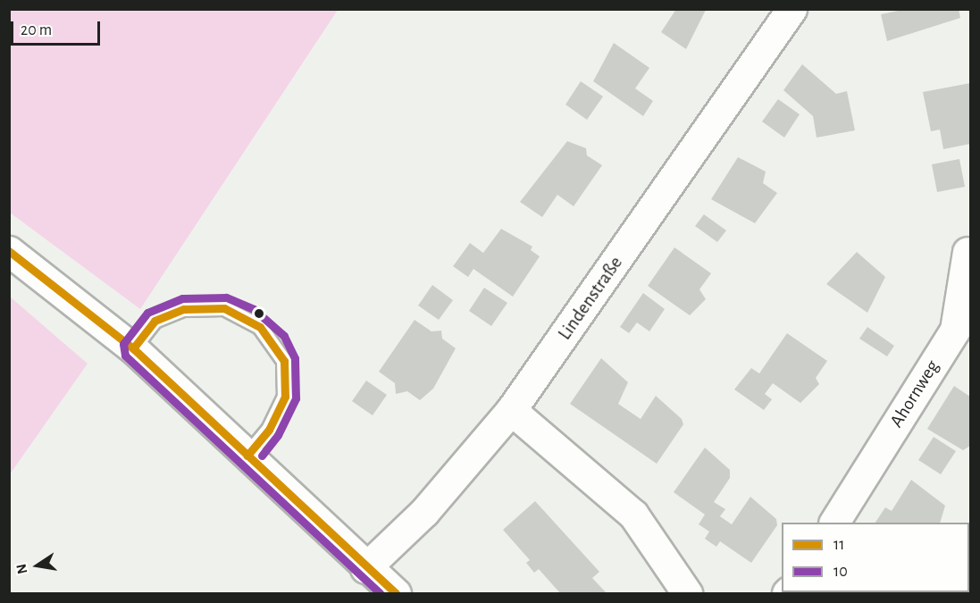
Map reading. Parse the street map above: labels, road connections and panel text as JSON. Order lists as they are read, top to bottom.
{
  "streets": {
    "street": ["Lindenstraße", "Ahornweg"]
  },
  "lines": ["transit line 11", "transit line 10"],
  "legend": ["11", "10"],
  "scale_bar": "20 m",
  "north": "left"
}
